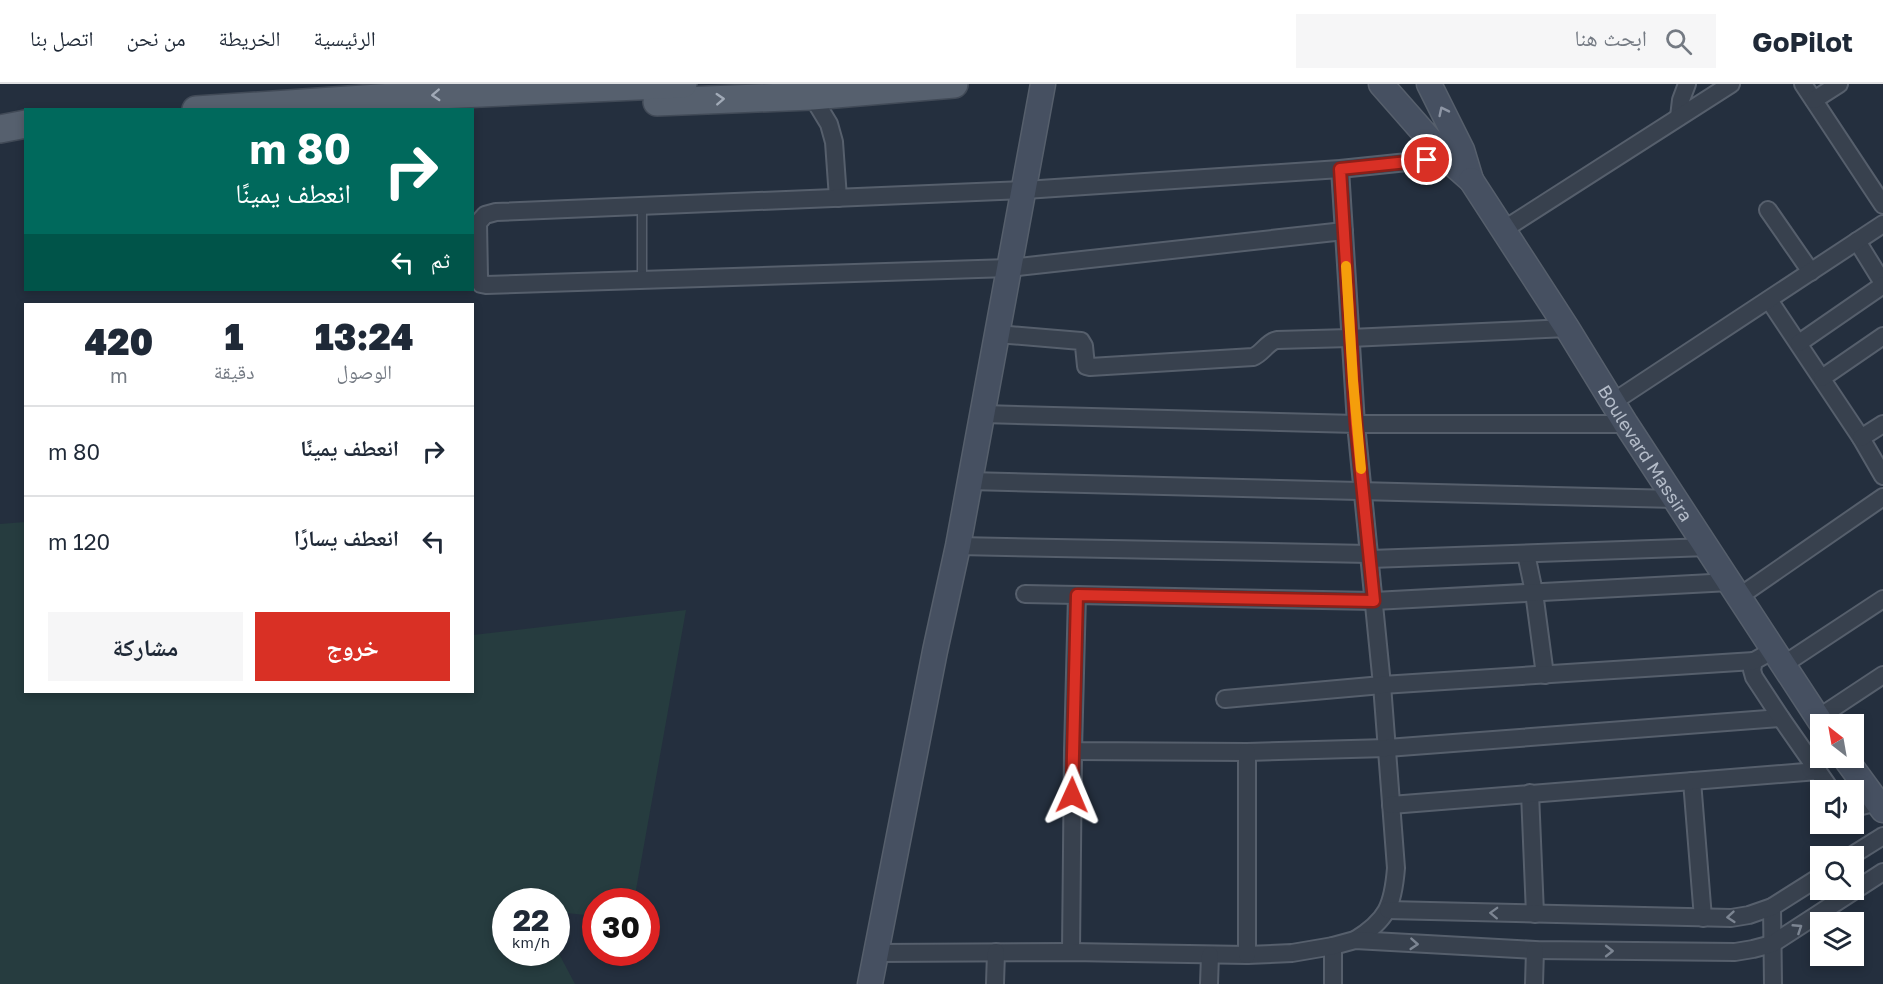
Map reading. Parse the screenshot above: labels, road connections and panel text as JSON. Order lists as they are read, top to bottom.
{
  "streets": {
    "street": ["Boulevard Massira"]
  },
  "north": "top left",
  "page": {
    "header": "GoPilot",
    "search": "ابحث هنا",
    "nav": [
      "الرئيسية",
      "الخريطة",
      "من نحن",
      "اتصل بنا"
    ],
    "turn": ["80 m", "انعطف يمينًا"],
    "then": "ثم",
    "eta": [
      "13:24",
      "الوصول",
      "1",
      "دقيقة",
      "420",
      "m"
    ],
    "list": [
      {
        "name": "انعطف يمينًا",
        "value": "80 m"
      },
      {
        "name": "انعطف يسارًا",
        "value": "120 m"
      }
    ],
    "buttons": ["خروج", "مشاركة"],
    "speed": "22 km/h",
    "limit": "30"
  }
}
